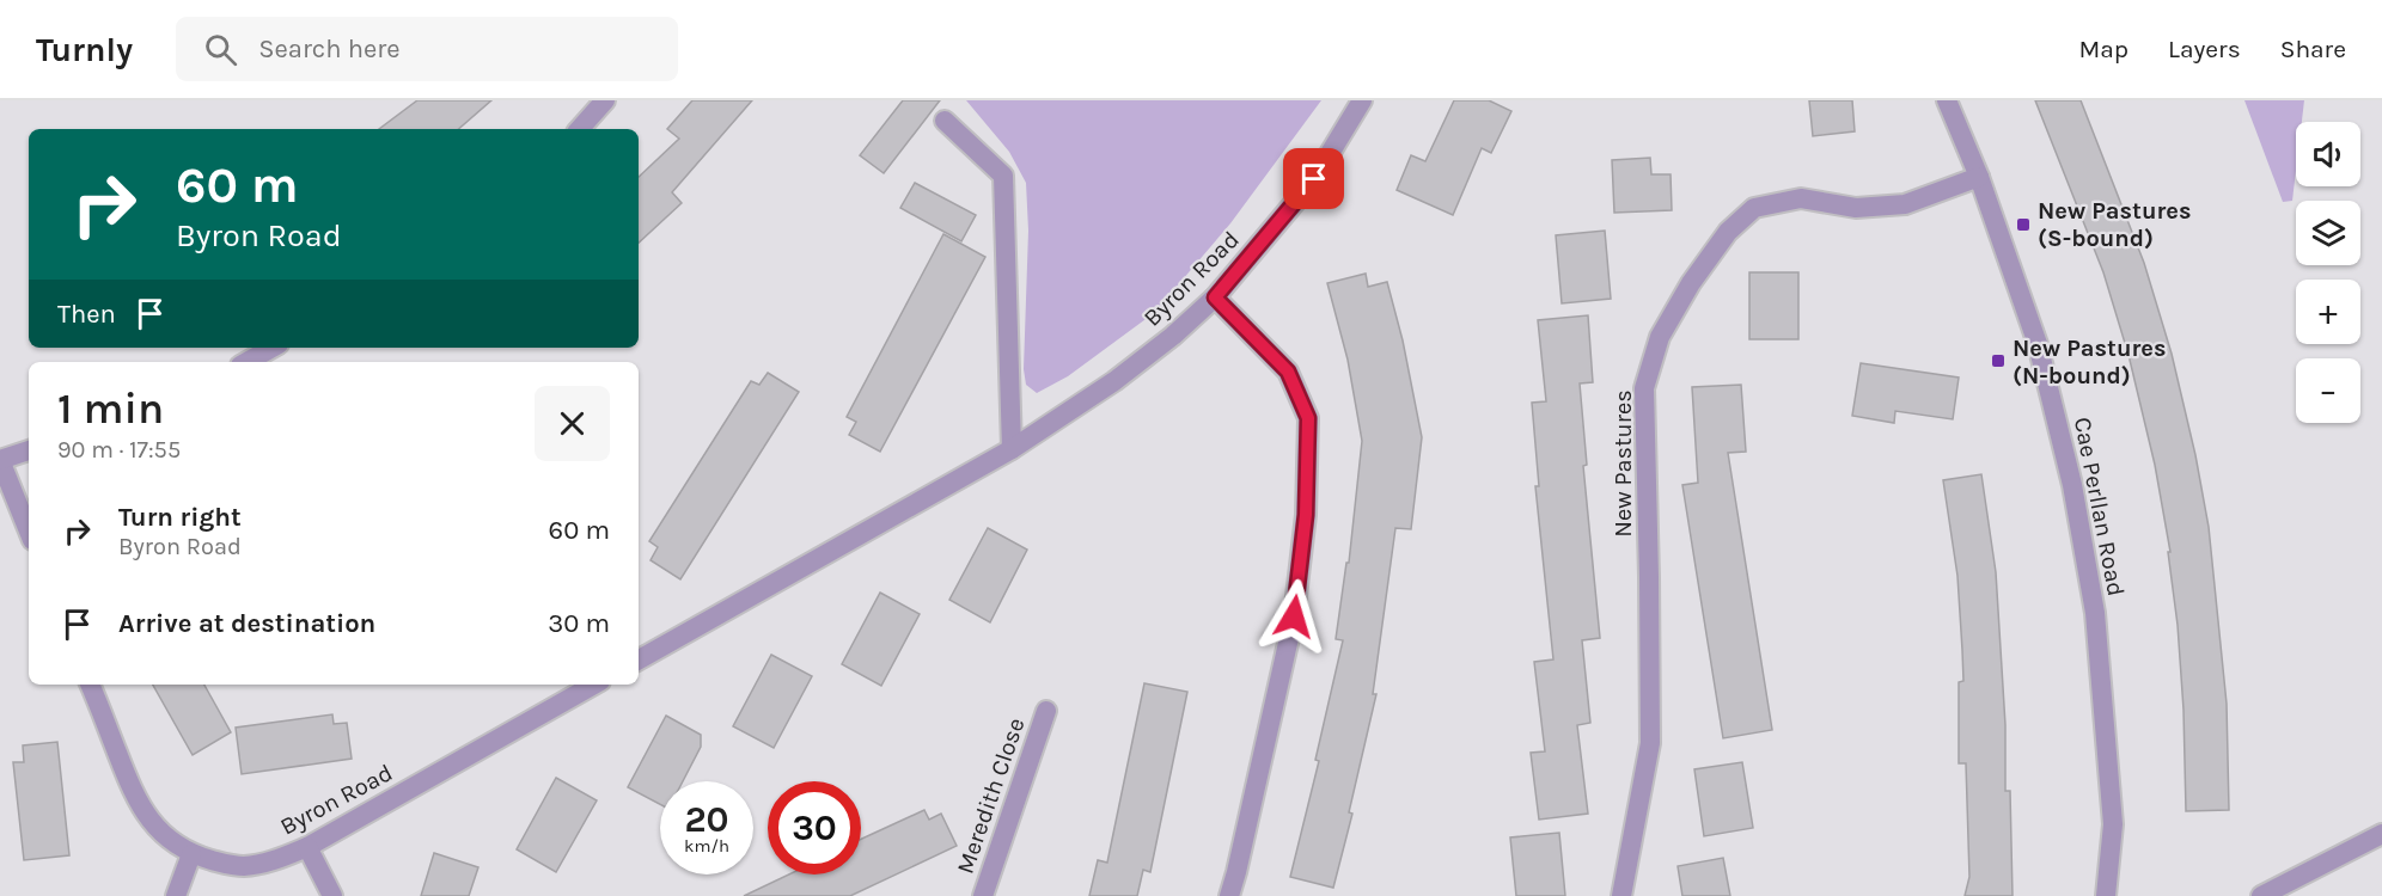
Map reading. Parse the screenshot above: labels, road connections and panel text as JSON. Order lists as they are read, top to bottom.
{
  "streets": {
    "street": [
      "Byron Road",
      "New Pastures",
      "Cae Perllan Road",
      "Meredith Close"
    ]
  },
  "crossings": [
    ["New Pastures", "Cae Perllan Road"]
  ],
  "places": {
    "transit": ["New Pastures (S-bound)", "New Pastures (N-bound)"]
  },
  "page": {
    "header": "Turnly",
    "search": "Search here",
    "nav": ["Map", "Layers", "Share"],
    "map_buttons": ["+", "−"],
    "turn": ["60 m", "Byron Road"],
    "then": "Then",
    "heading": ["1 min", "90 m · 17:55"],
    "list": [
      {
        "name": "Turn right",
        "note": "Byron Road",
        "value": "60 m"
      },
      {
        "name": "Arrive at destination",
        "value": "30 m"
      }
    ],
    "speed": "20 km/h",
    "limit": "30"
  }
}
